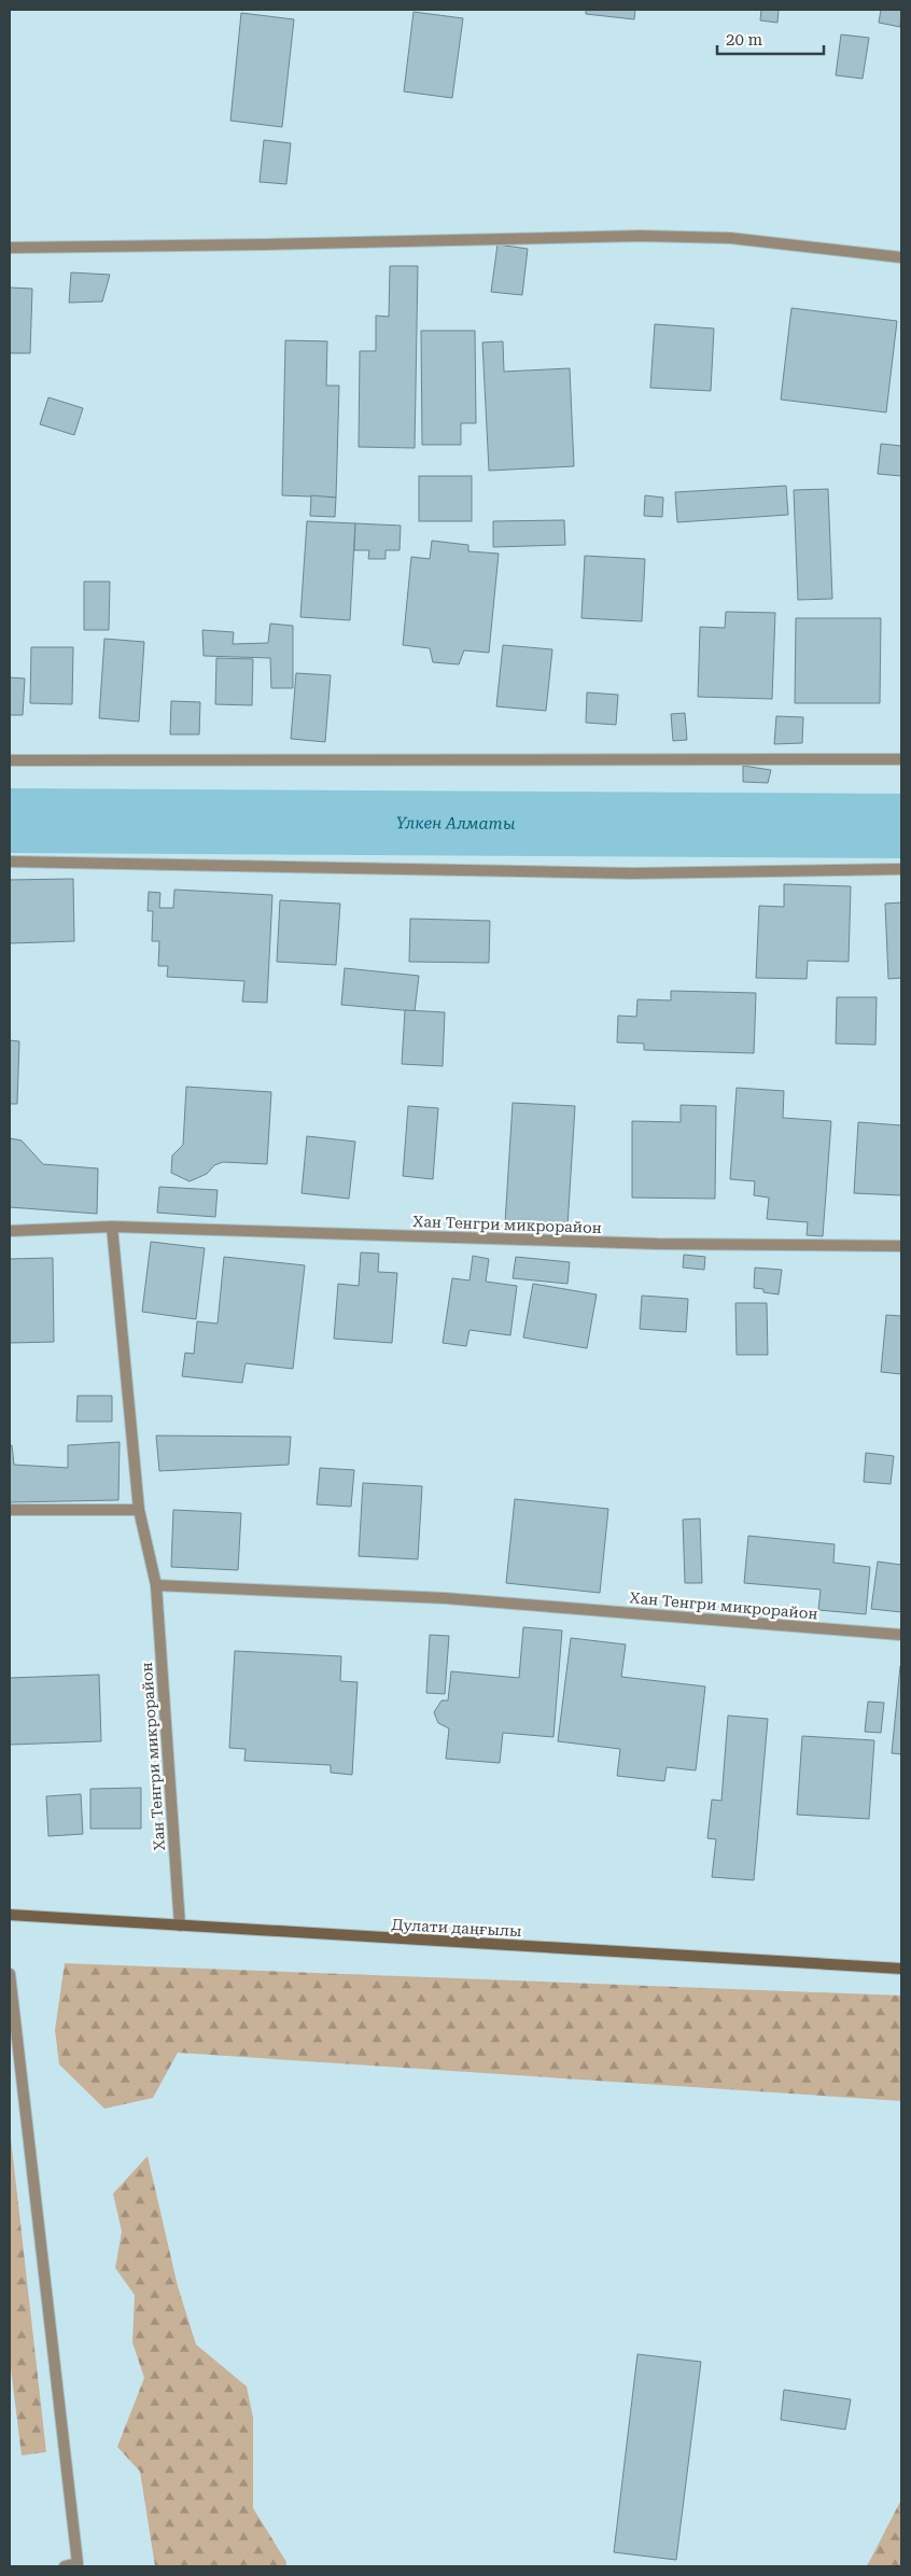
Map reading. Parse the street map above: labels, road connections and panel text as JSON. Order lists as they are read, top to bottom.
{
  "streets": {
    "main road": ["Дулати даңғылы"],
    "street": ["Хан Тенгри микрорайон"]
  },
  "crossings": [
    ["Хан Тенгри микрорайон", "Дулати даңғылы"]
  ],
  "water": ["Үлкен Алматы"],
  "scale_bar": "20 m"
}
